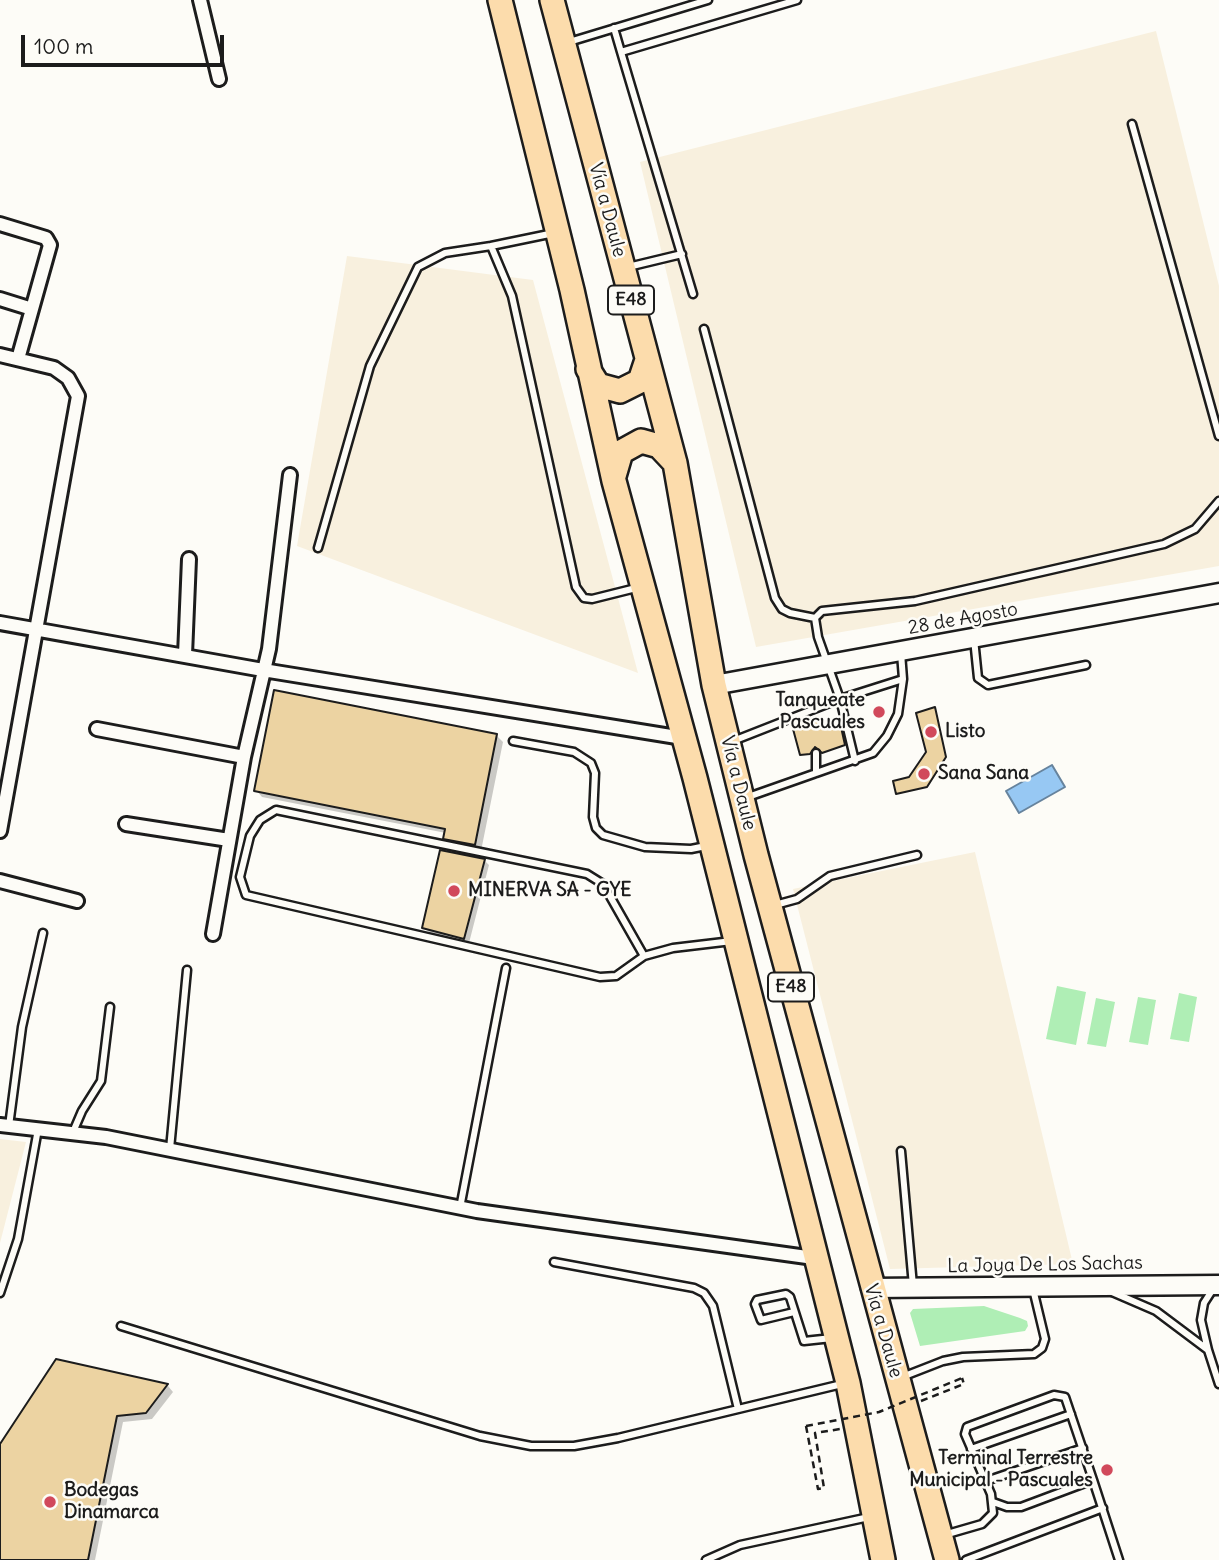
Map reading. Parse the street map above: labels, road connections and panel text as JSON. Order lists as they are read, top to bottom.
{
  "streets": {
    "highway": ["Vía a Daule", "E48"],
    "street": ["28 de Agosto", "La Joya De Los Sachas"]
  },
  "crossings": [
    ["Vía a Daule", "28 de Agosto"],
    ["Vía a Daule", "La Joya De Los Sachas"]
  ],
  "places": [
    "Tanqueate Pascuales",
    "Listo",
    "Sana Sana",
    "MINERVA SA - GYE",
    "Terminal Terrestre Municipal - Pascuales",
    "Bodegas Dinamarca"
  ],
  "scale_bar": "100 m"
}
